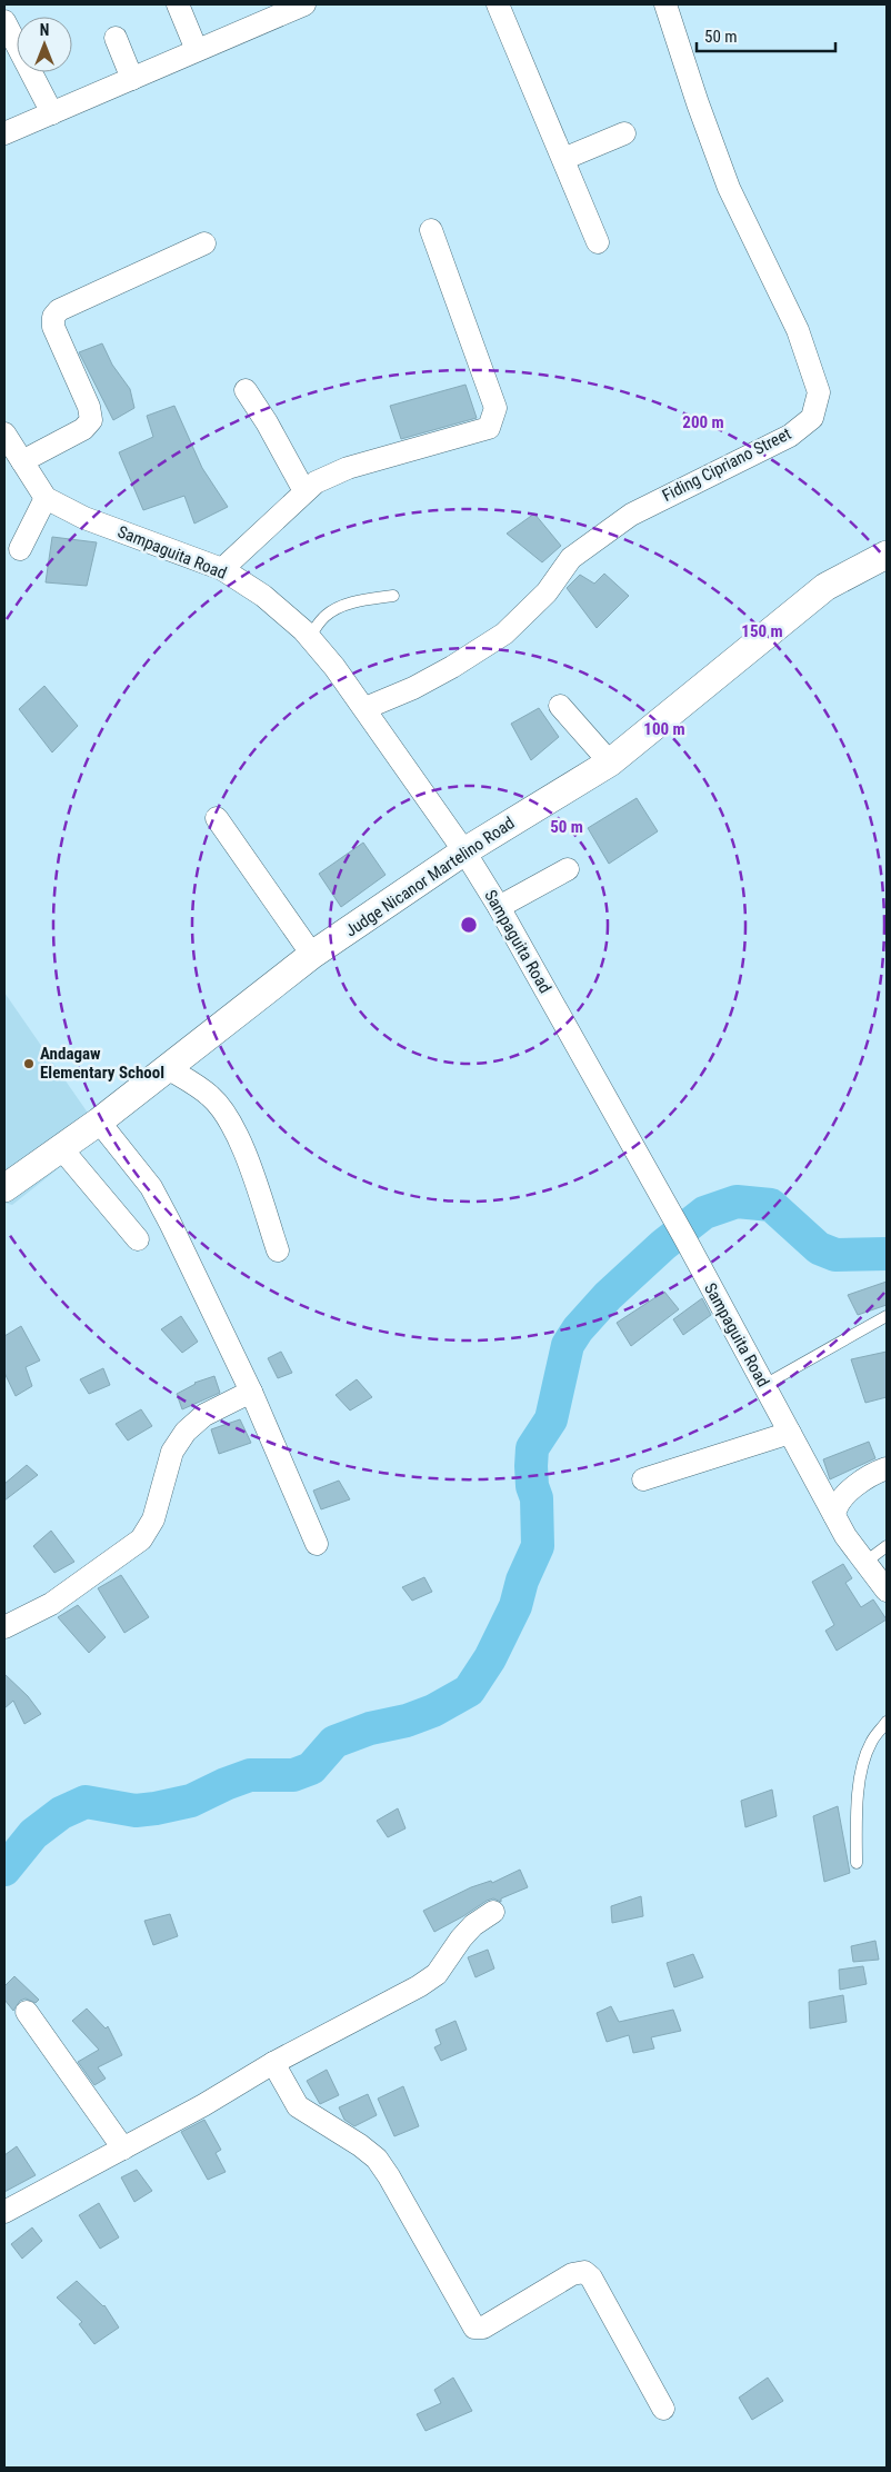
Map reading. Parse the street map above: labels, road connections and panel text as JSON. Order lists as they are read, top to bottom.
{
  "streets": {
    "street": ["Fiding Cipriano Street", "Sampaguita Road", "Judge Nicanor Martelino Road"]
  },
  "crossings": [
    ["Fiding Cipriano Street", "Sampaguita Road"],
    ["Sampaguita Road", "Judge Nicanor Martelino Road"]
  ],
  "places": ["Andagaw Elementary School"],
  "scale_bar": "50 m",
  "north": "top",
  "rings": [
    "200 m",
    "150 m",
    "100 m",
    "50 m"
  ]
}
